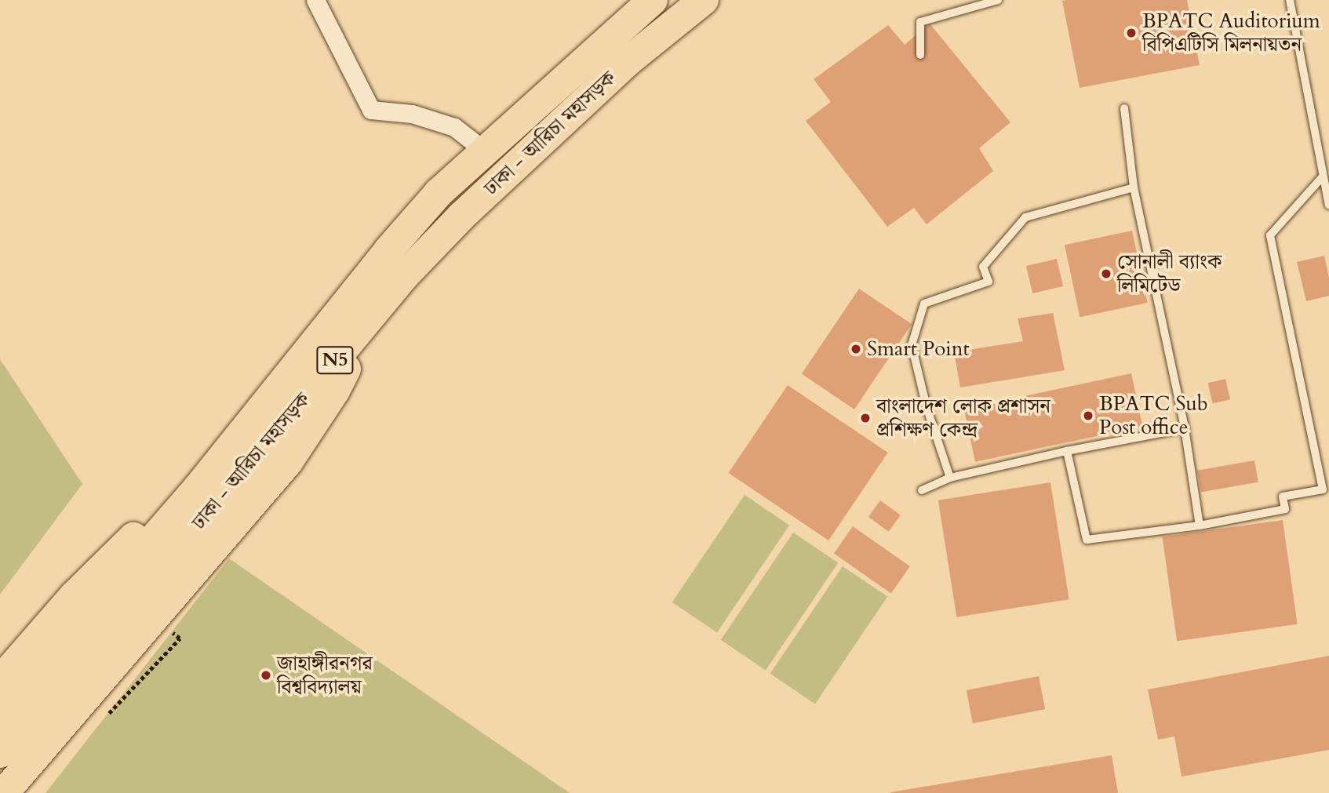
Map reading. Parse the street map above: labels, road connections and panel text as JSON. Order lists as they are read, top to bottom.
{
  "streets": {
    "highway": ["ঢাকা - আরিচা মহাসড়ক", "N5"]
  },
  "places": [
    "BPATC Auditorium বিপিএটিসি মিলনায়তন",
    "সোনালী ব্যাংক লিমিটেড",
    "Smart Point",
    "BPATC Sub Post office",
    "বাংলাদেশ লোক প্রশাসন প্রশিক্ষণ কেন্দ্র",
    "জাহাঙ্গীরনগর বিশ্ববিদ্যালয়"
  ]
}
